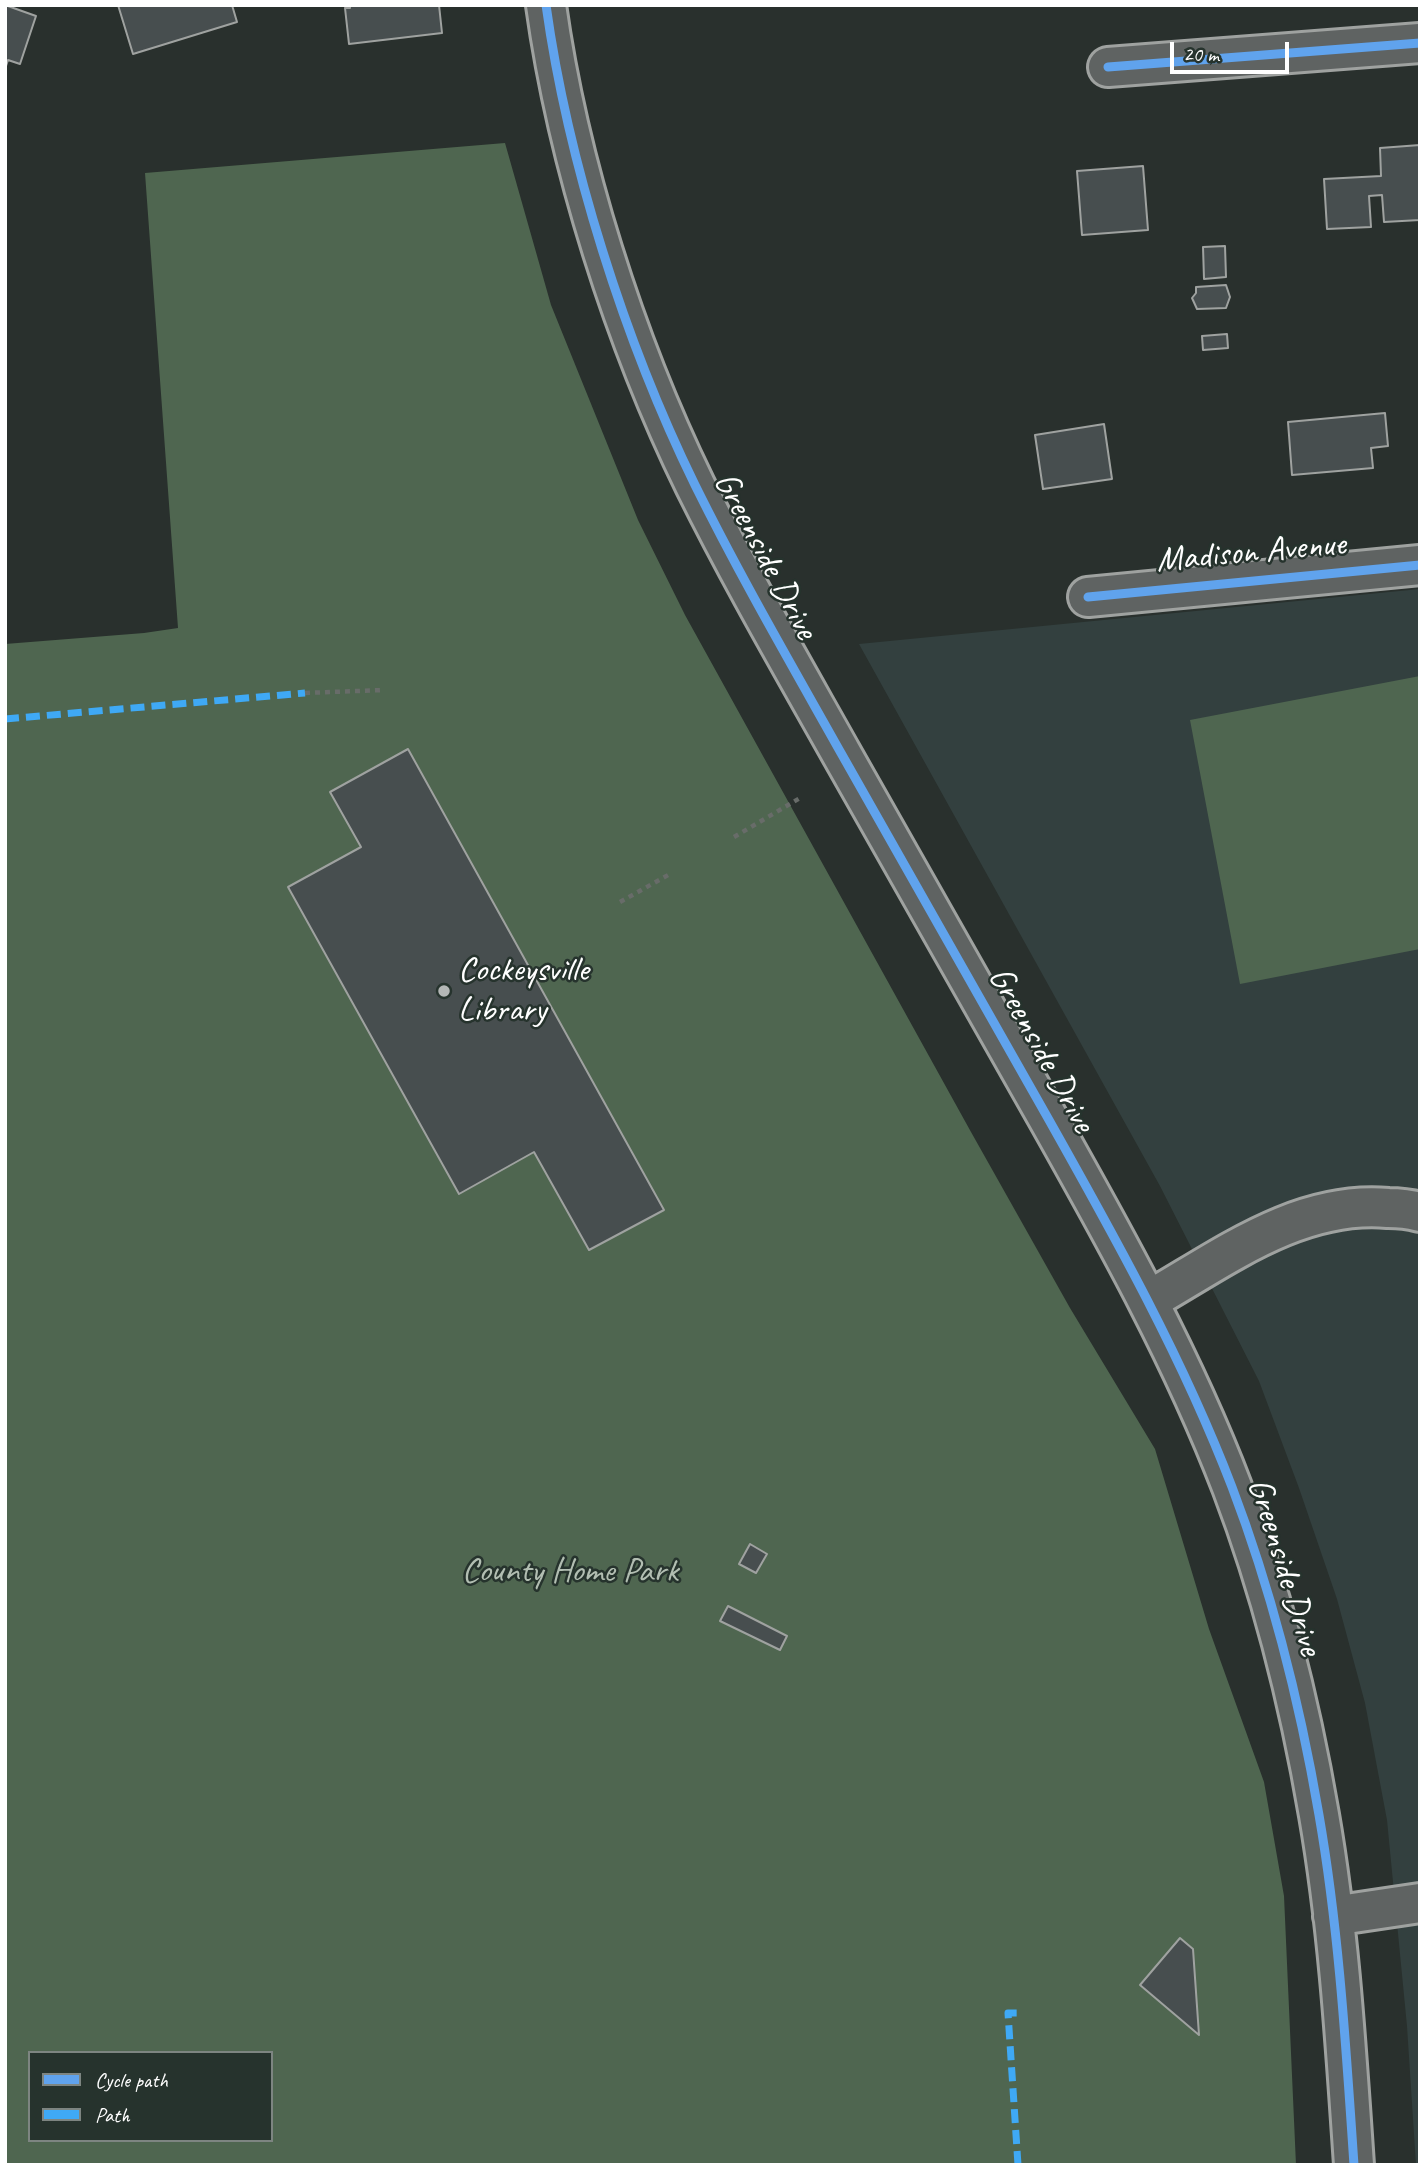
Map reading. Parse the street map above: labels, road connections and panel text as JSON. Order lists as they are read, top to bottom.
{
  "streets": {
    "street": ["Madison Avenue", "Greenside Drive"]
  },
  "parks": ["County Home Park"],
  "places": ["Cockeysville Library"],
  "legend": ["Cycle path", "Path"],
  "scale_bar": "20 m"
}
